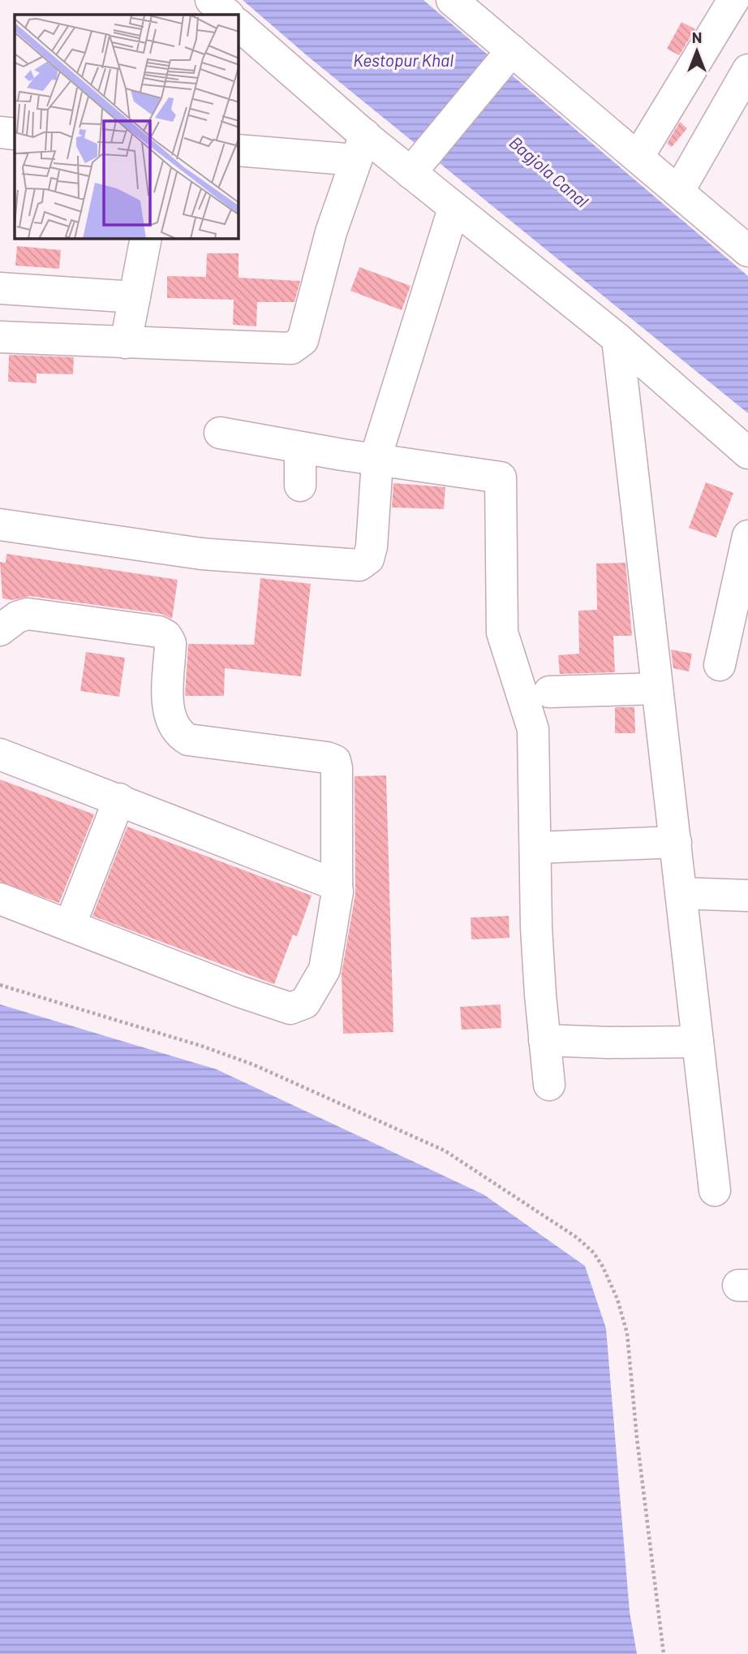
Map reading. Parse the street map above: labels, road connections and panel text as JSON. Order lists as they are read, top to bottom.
{
  "water": ["Kestopur Khal", "Bagjola Canal"],
  "north": "top"
}
